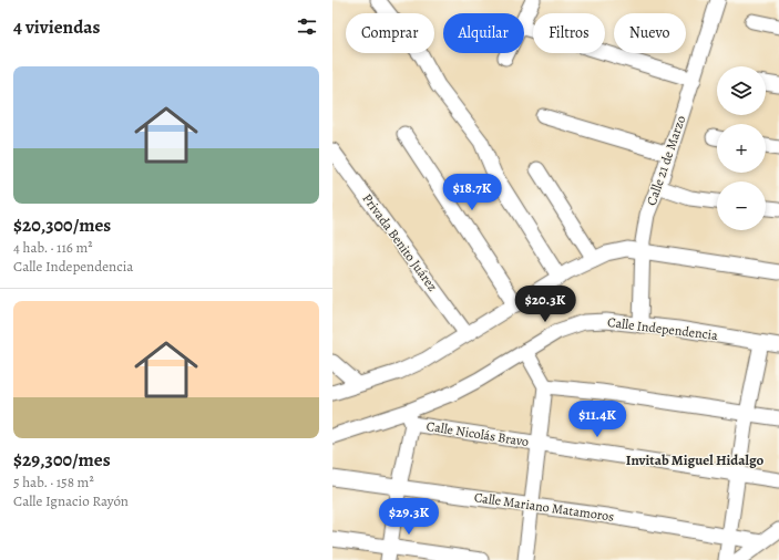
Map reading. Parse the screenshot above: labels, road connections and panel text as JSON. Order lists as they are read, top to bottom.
{
  "streets": {
    "street": [
      "Calle 21 de Marzo",
      "Privada Benito Juárez",
      "Calle Independencia",
      "Calle Nicolás Bravo",
      "Calle Mariano Matamoros"
    ]
  },
  "crossings": [
    ["Calle 21 de Marzo", "Calle Independencia"],
    ["Calle Independencia", "Calle Nicolás Bravo"]
  ],
  "districts": ["Invitab Miguel Hidalgo"],
  "page": {
    "heading": "4 viviendas",
    "chip": [
      "Comprar",
      "Alquilar",
      "Filtros",
      "Nuevo"
    ],
    "list": [
      {
        "name": "$20,300/mes",
        "note": "4 hab. · 116 m² · Calle Independencia"
      },
      {
        "name": "$29,300/mes",
        "note": "5 hab. · 158 m² · Calle Ignacio Rayón"
      }
    ],
    "map_buttons": ["+", "−"],
    "price": [
      "$18.7K",
      "$20.3K",
      "$11.4K",
      "$29.3K"
    ]
  }
}
